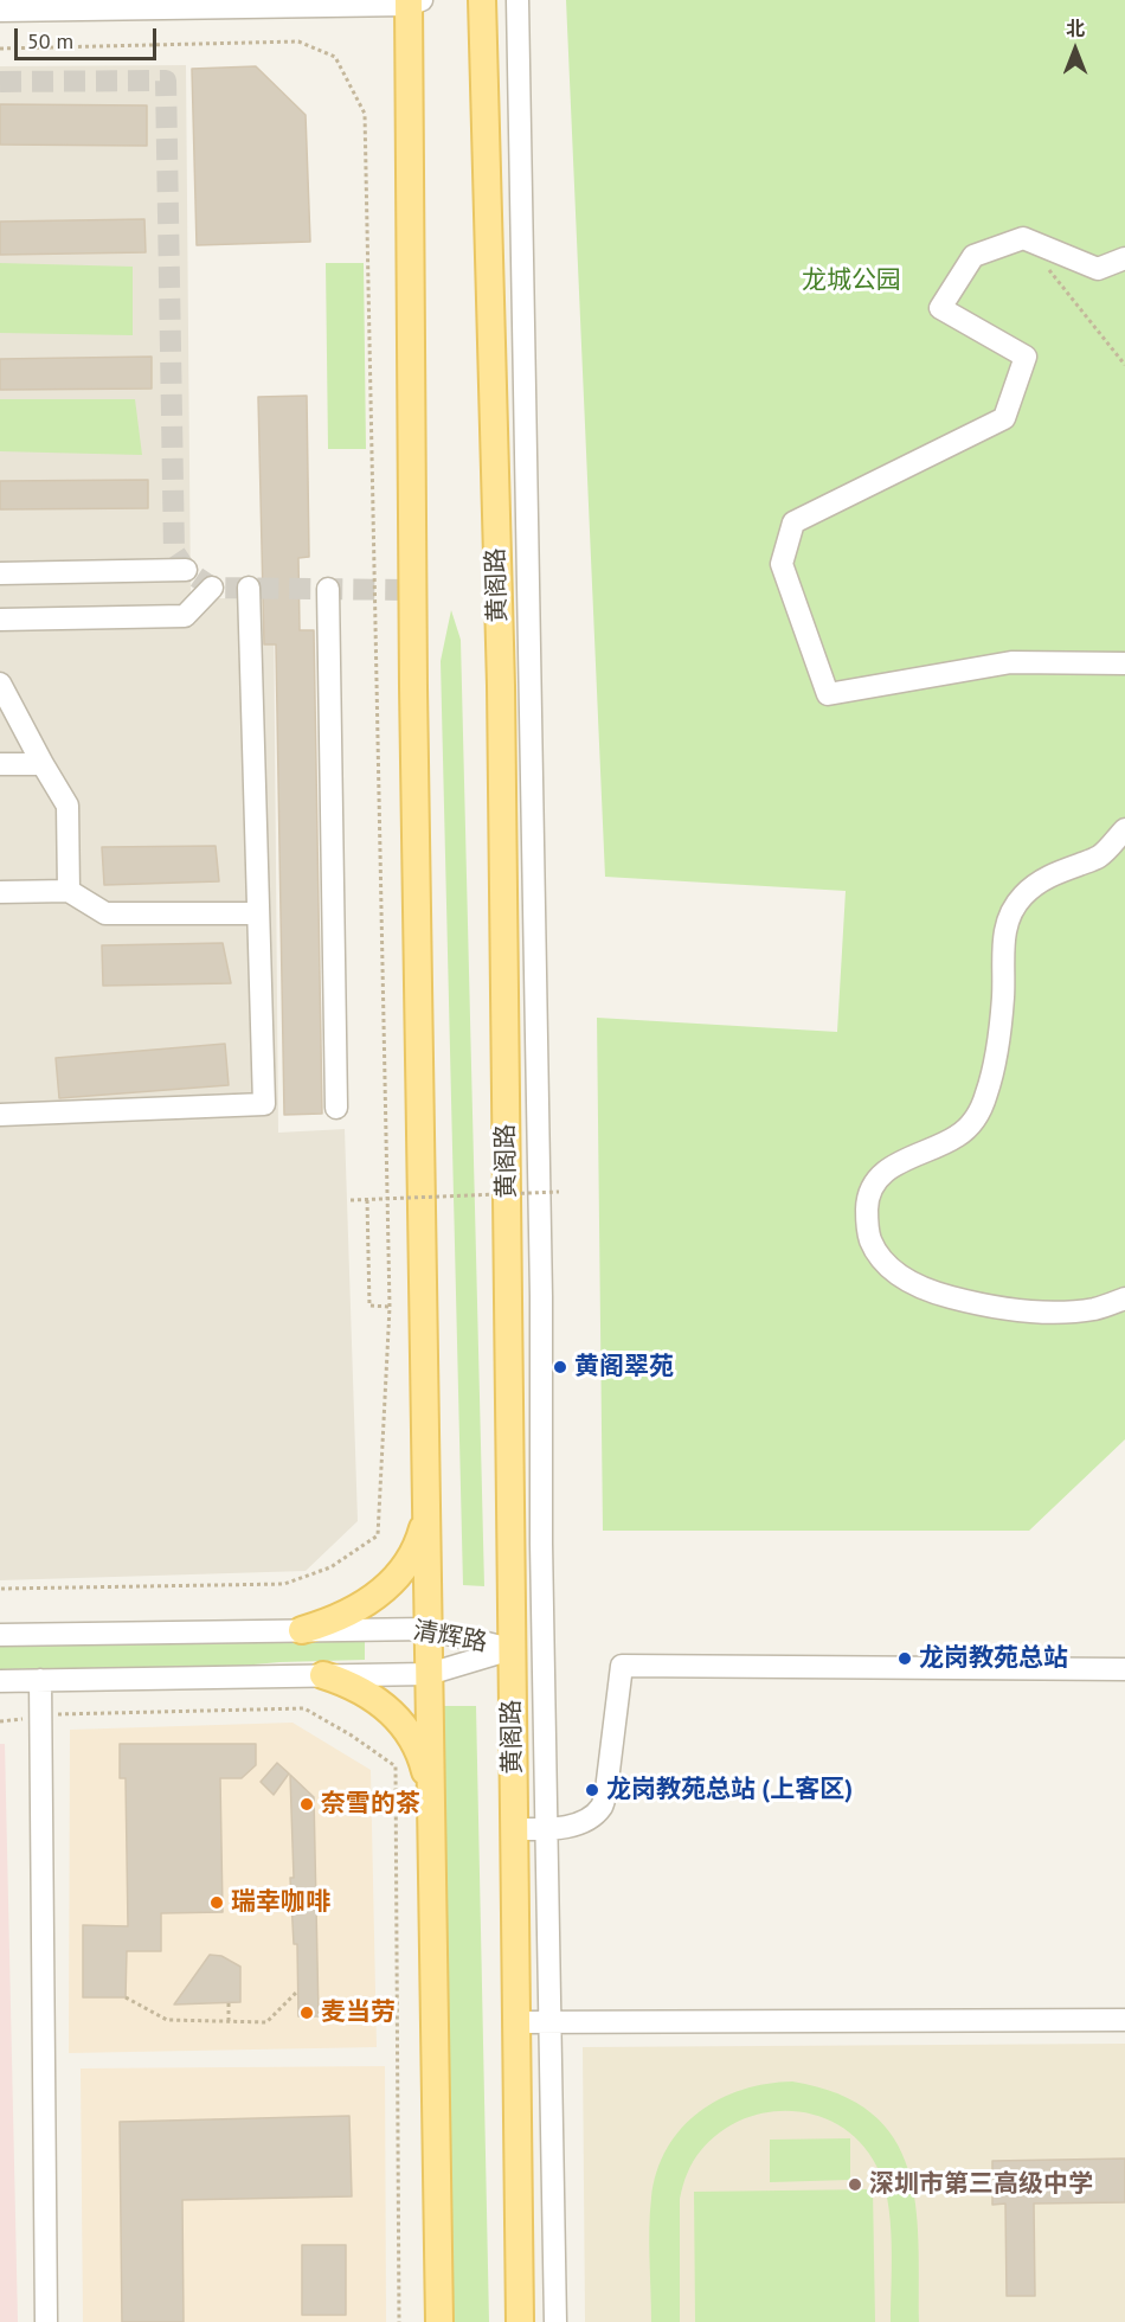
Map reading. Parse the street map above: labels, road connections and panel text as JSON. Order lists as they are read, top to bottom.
{
  "streets": {
    "main road": ["黄阁路"],
    "street": ["清辉路"]
  },
  "crossings": [
    ["黄阁路", "清辉路"]
  ],
  "parks": ["龙城公园"],
  "places": [
    "黄阁翠苑",
    "龙岗教苑总站",
    "龙岗教苑总站 (上客区)",
    "奈雪的茶",
    "瑞幸咖啡",
    "麦当劳",
    "深圳市第三高级中学"
  ],
  "scale_bar": "50 m",
  "north": "top"
}
